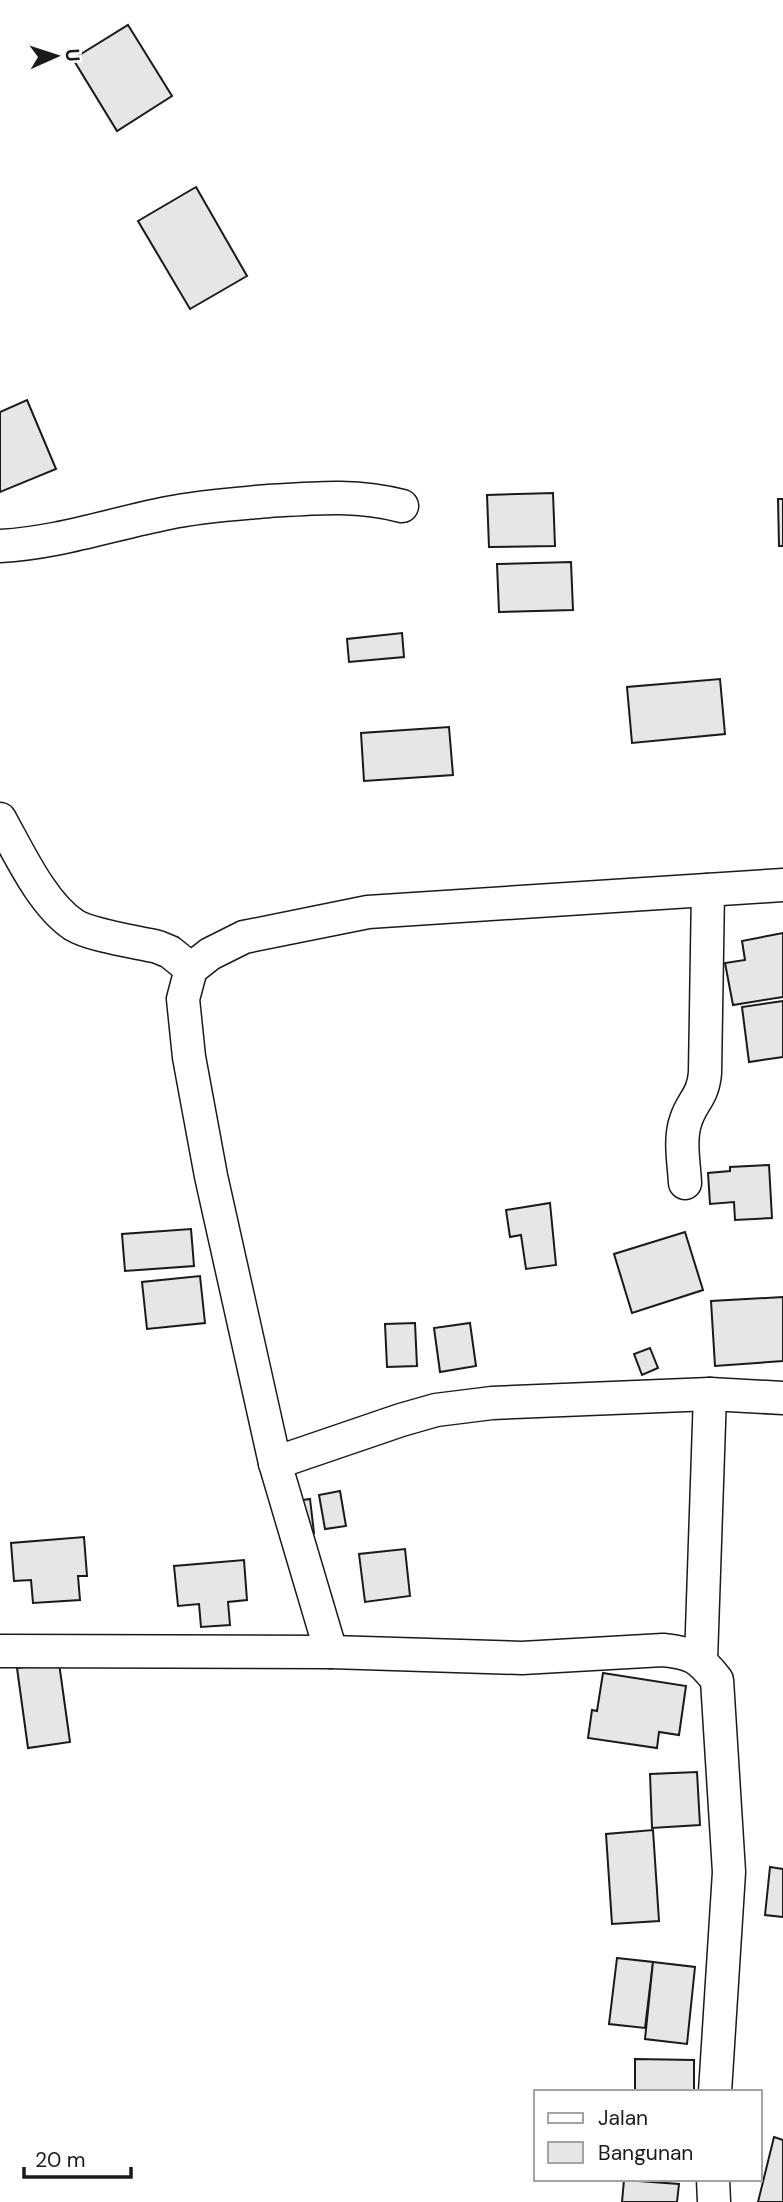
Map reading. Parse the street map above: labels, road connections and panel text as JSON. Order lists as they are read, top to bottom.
{
  "legend": ["Jalan", "Bangunan"],
  "scale_bar": "20 m",
  "north": "right"
}
